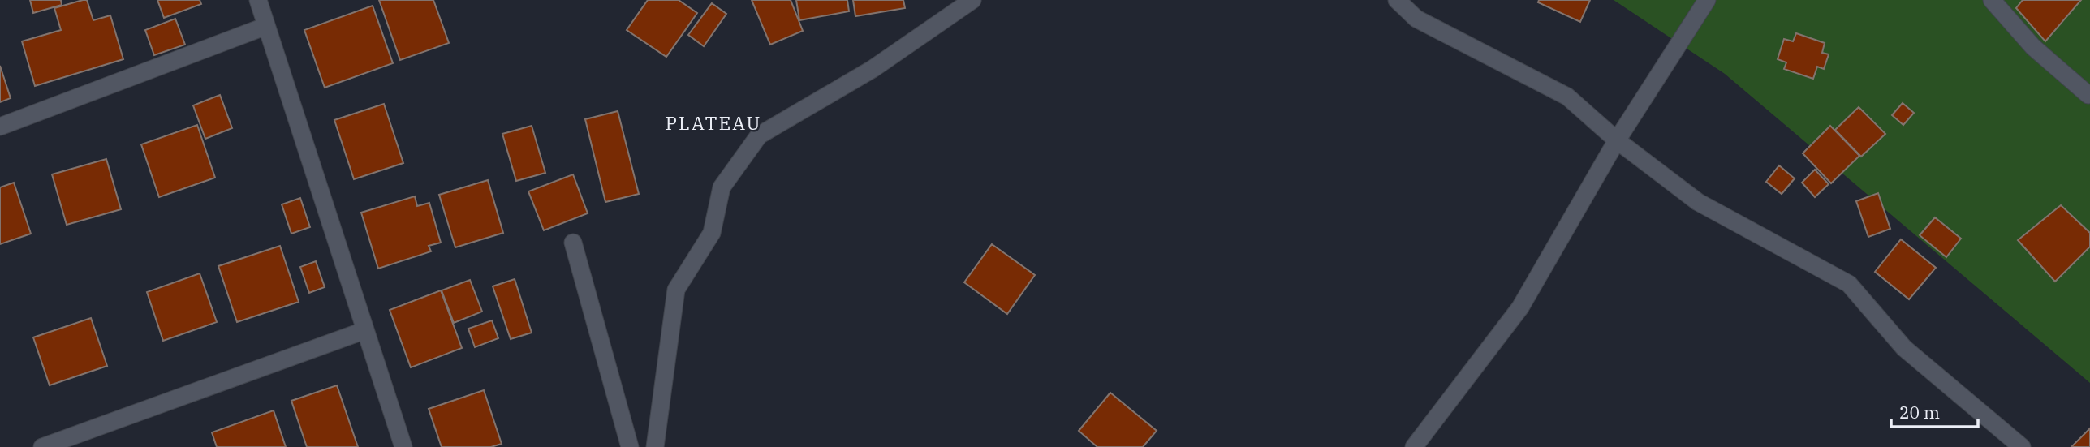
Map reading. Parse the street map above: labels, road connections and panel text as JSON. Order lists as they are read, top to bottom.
{
  "districts": ["PLATEAU"],
  "scale_bar": "20 m"
}
